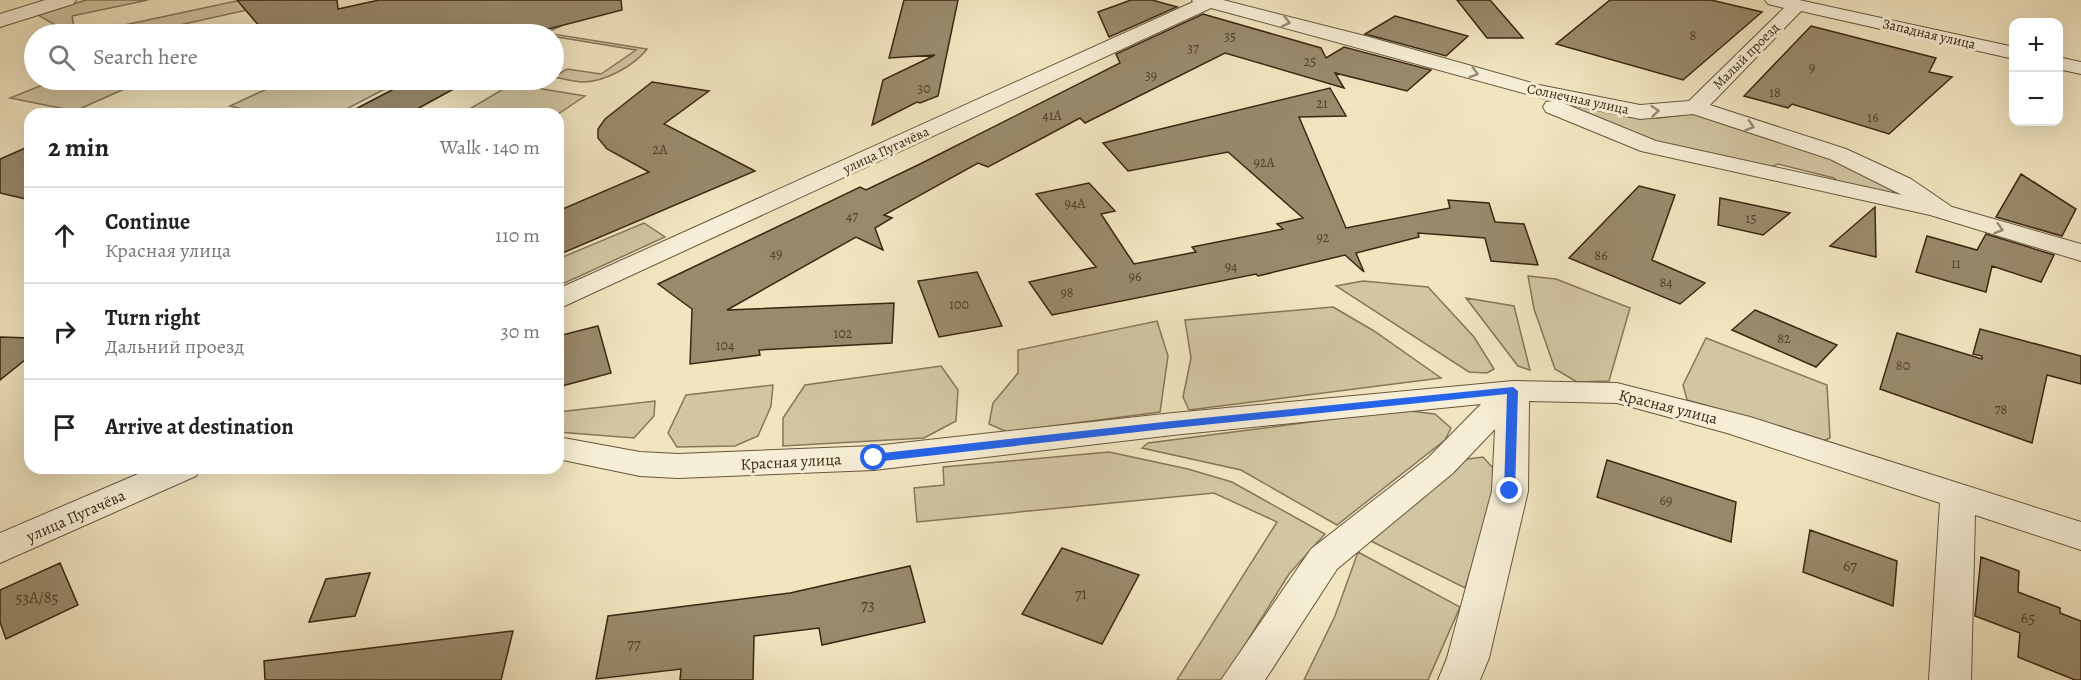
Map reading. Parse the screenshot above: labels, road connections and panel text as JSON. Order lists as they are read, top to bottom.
{
  "streets": {
    "street": [
      "Западная улица",
      "Малый проезд",
      "Солнечная улица",
      "улица Пугачёва",
      "Красная улица"
    ]
  },
  "crossings": [
    ["Западная улица", "Малый проезд"],
    ["Малый проезд", "Солнечная улица"],
    ["Солнечная улица", "улица Пугачёва"]
  ],
  "house_numbers": [
    "8",
    "35",
    "37",
    "25",
    "9",
    "39",
    "30",
    "18",
    "21",
    "41А",
    "16",
    "2А",
    "92А",
    "94А",
    "47",
    "15",
    "92",
    "49",
    "86",
    "11",
    "94",
    "96",
    "84",
    "98",
    "100",
    "102",
    "82",
    "104",
    "80",
    "78",
    "69",
    "67",
    "71",
    "53А/85",
    "73",
    "65",
    "77"
  ],
  "page": {
    "map_buttons": ["+", "−"],
    "search": "Search here",
    "heading": ["2 min", "Walk · 140 m"],
    "list": [
      ["Continue", "Красная улица", "110 m"],
      ["Turn right", "Дальний проезд", "30 m"],
      "Arrive at destination"
    ]
  }
}
